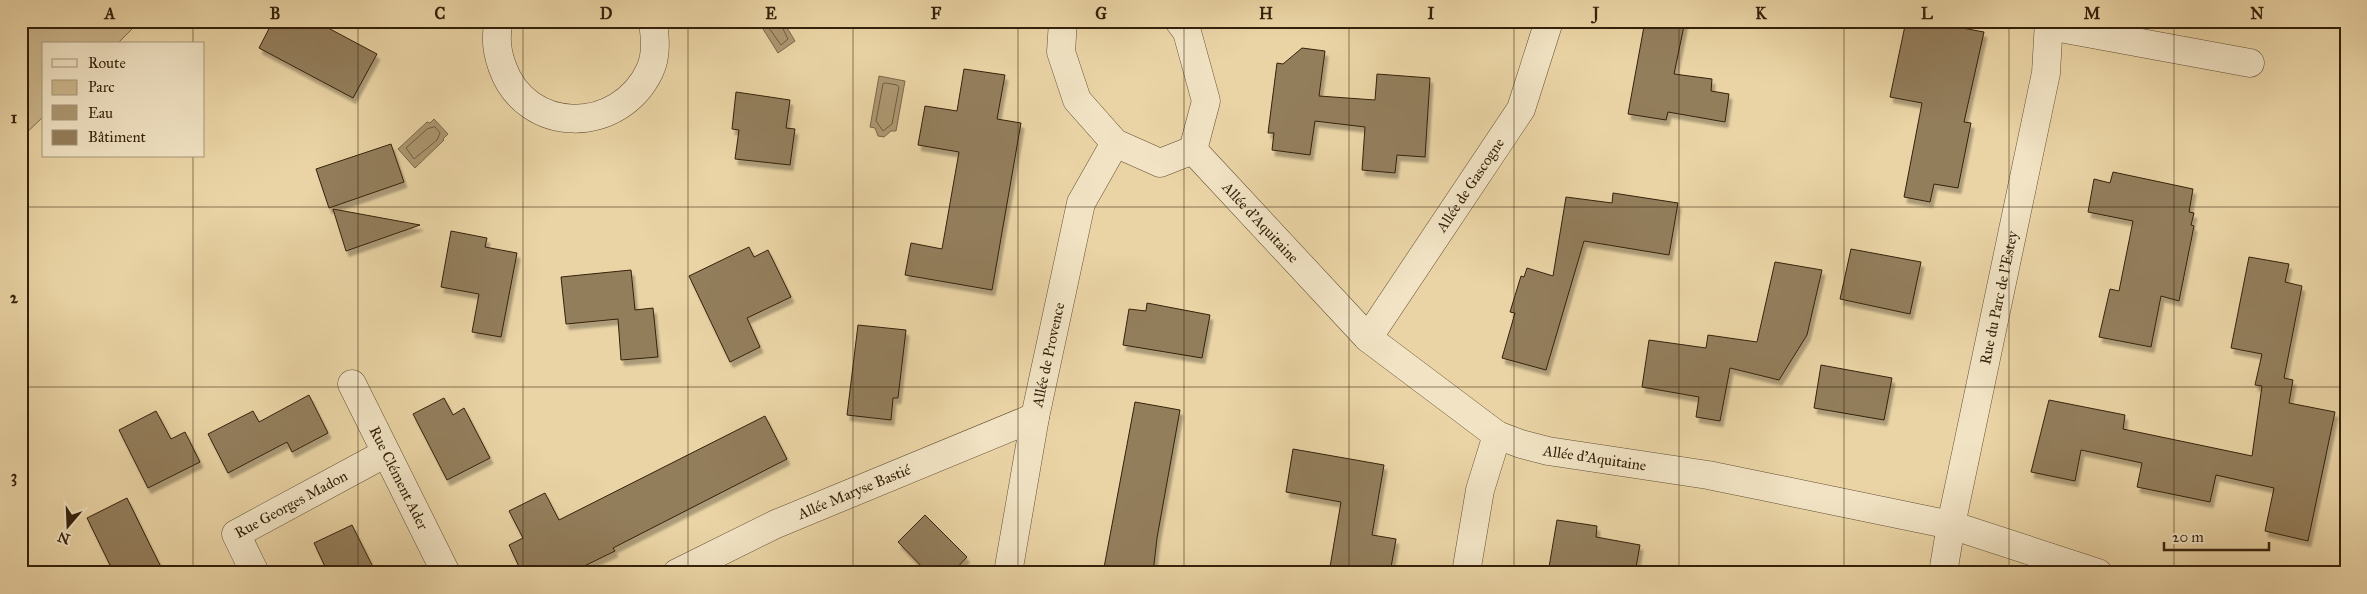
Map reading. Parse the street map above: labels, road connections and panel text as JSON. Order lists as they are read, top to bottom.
{
  "streets": {
    "street": [
      "Allée de Gascogne",
      "Allée d'Aquitaine",
      "Rue du Parc de l'Estey",
      "Allée de Provence",
      "Rue Clément Ader",
      "Allée Maryse Bastié",
      "Rue Georges Madon"
    ]
  },
  "crossings": [
    ["Allée de Gascogne", "Allée d'Aquitaine"],
    ["Allée d'Aquitaine", "Rue du Parc de l'Estey"],
    ["Allée de Provence", "Allée Maryse Bastié"],
    ["Rue Clément Ader", "Rue Georges Madon"]
  ],
  "legend": [
    "Route",
    "Parc",
    "Eau",
    "Bâtiment"
  ],
  "scale_bar": "20 m",
  "north": "bottom",
  "grid": {
    "columns": [
      "A",
      "B",
      "C",
      "D",
      "E",
      "F",
      "G",
      "H",
      "I",
      "J",
      "K",
      "L",
      "M",
      "N"
    ],
    "rows": ["1", "2", "3"]
  }
}
